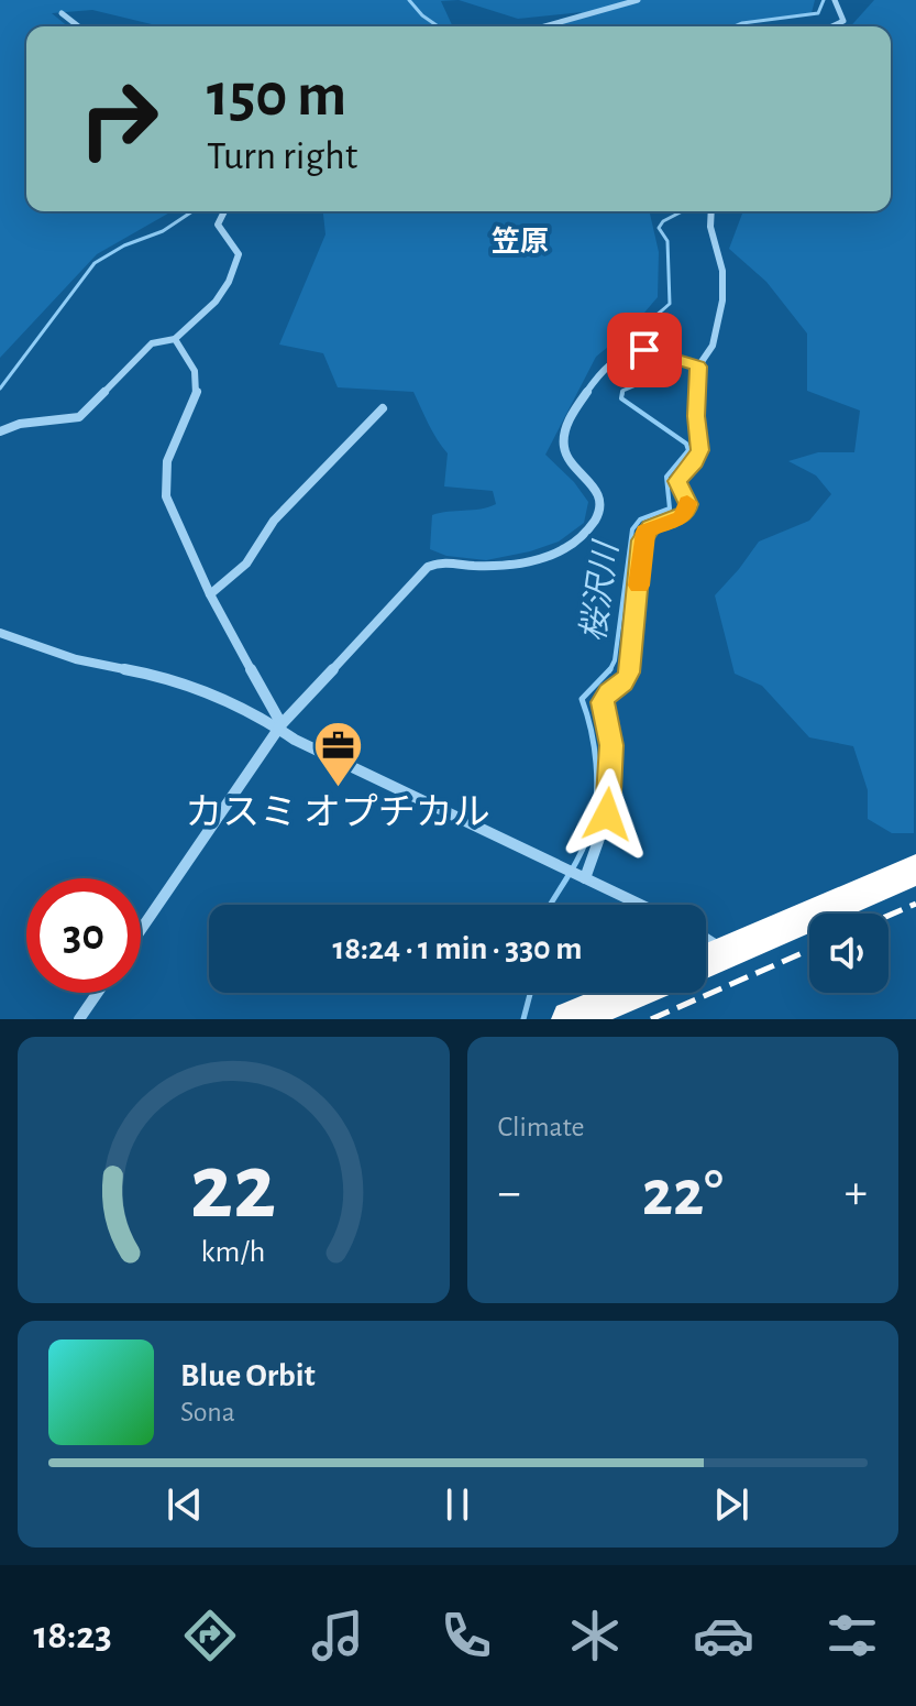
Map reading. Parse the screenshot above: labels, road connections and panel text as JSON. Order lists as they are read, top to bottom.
{
  "districts": ["笠原"],
  "water": ["桜沢川"],
  "places": {
    "office": ["カスミ オプチカル"]
  },
  "page": {
    "turn": ["150 m", "Turn right"],
    "limit": "30",
    "trip": "18:24 · 1 min · 330 m",
    "tile": "Climate",
    "heat": ["−", "22°", "+"],
    "song": ["Blue Orbit", "Sona"],
    "tabs": "18:23",
    "gauge": ["22", "km/h"]
  }
}
